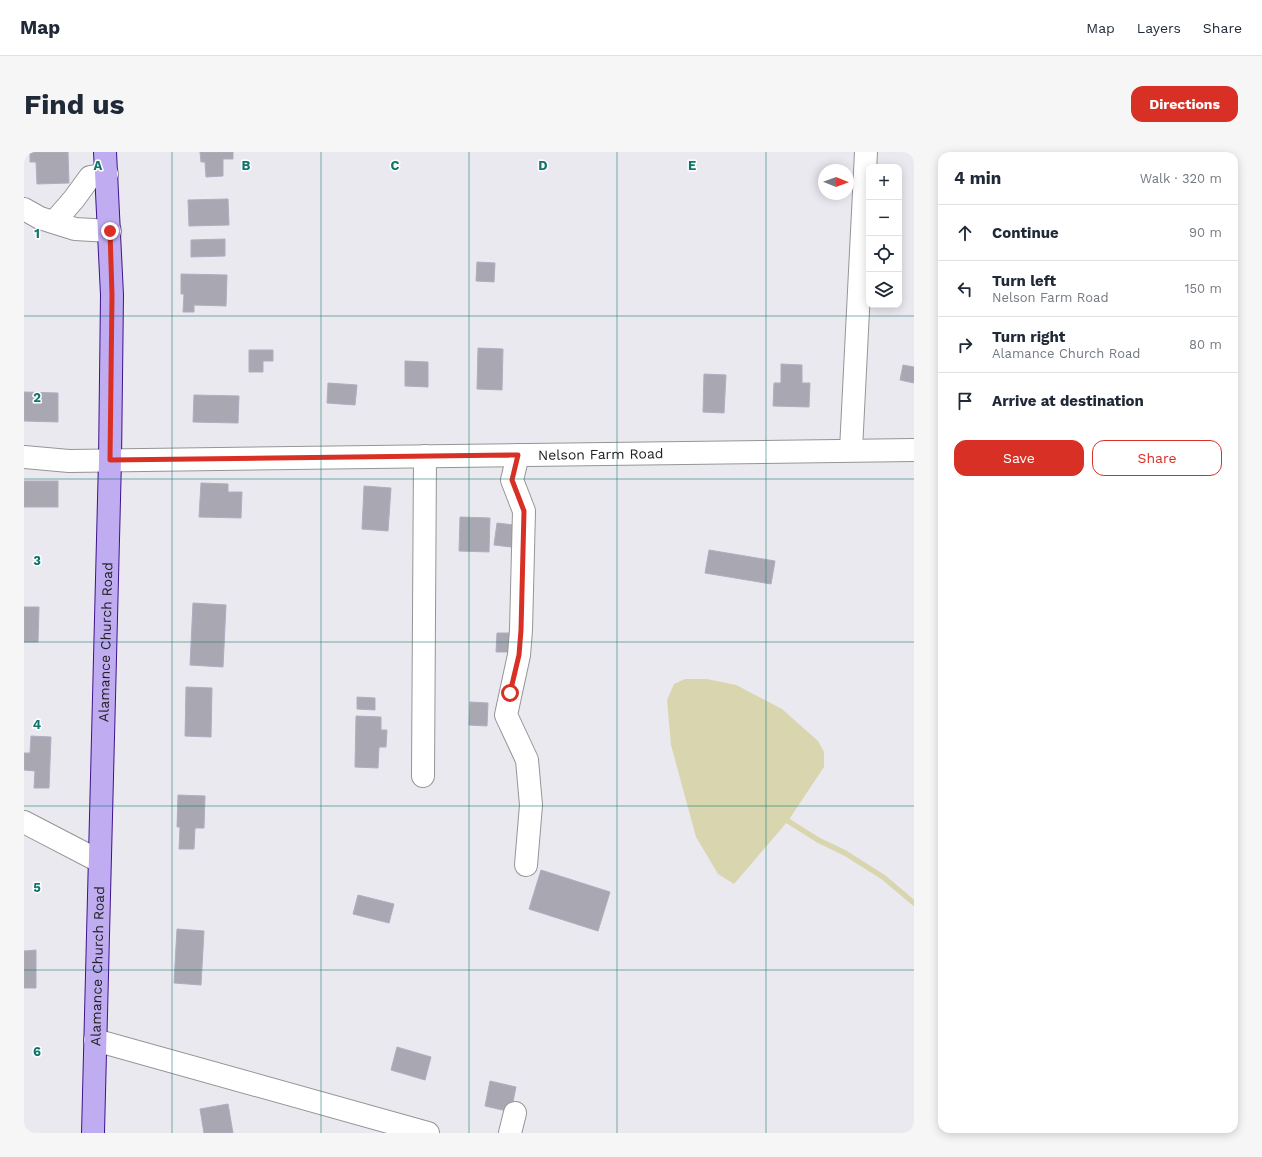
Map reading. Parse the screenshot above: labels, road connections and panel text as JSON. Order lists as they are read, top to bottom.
{
  "streets": {
    "main road": ["Alamance Church Road"],
    "street": ["Nelson Farm Road"]
  },
  "crossings": [
    ["Nelson Farm Road", "Alamance Church Road"]
  ],
  "north": "right",
  "page": {
    "header": "Map",
    "nav": ["Map", "Layers", "Share"],
    "buttons": [
      "Directions",
      ["Save", "Share"]
    ],
    "title": "Find us",
    "heading": ["4 min", "Walk · 320 m"],
    "map_buttons": ["+", "−"],
    "list": [
      ["Continue", "90 m"],
      ["Turn left", "Nelson Farm Road", "150 m"],
      ["Turn right", "Alamance Church Road", "80 m"],
      "Arrive at destination"
    ]
  },
  "grid": {
    "columns": [
      "A",
      "B",
      "C",
      "D",
      "E"
    ],
    "rows": [
      "1",
      "2",
      "3",
      "4",
      "5",
      "6"
    ]
  }
}
